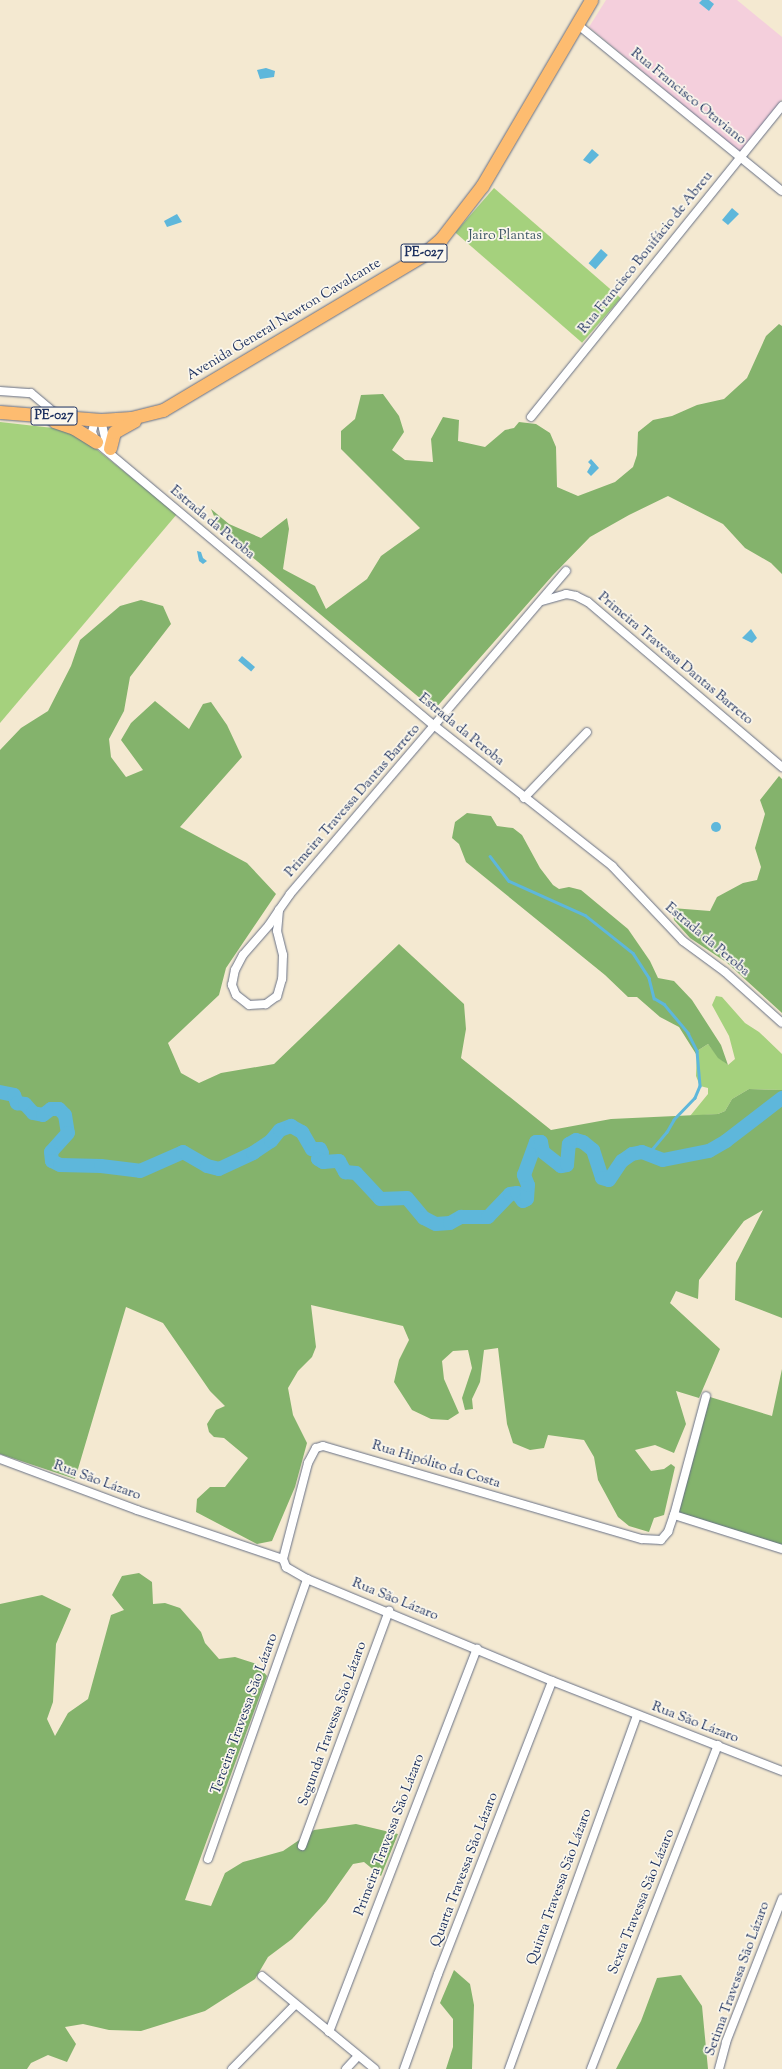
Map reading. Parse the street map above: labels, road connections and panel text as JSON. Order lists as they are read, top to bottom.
{
  "streets": {
    "main road": ["PE-027", "Avenida General Newton Cavalcante"],
    "street": [
      "Rua Francisco Otaviano",
      "Rua Francisco Bonifácio de Abreu",
      "Estrada da Peroba",
      "Primeira Travessa Dantas Barreto",
      "Rua Hipólito da Costa",
      "Rua São Lázaro",
      "Terceira Travessa São Lázaro",
      "Segunda Travessa São Lázaro",
      "Primeira Travessa São Lázaro",
      "Quarta Travessa São Lázaro",
      "Quinta Travessa São Lázaro",
      "Sexta Travessa São Lázaro",
      "Setima Travessa São Lázaro"
    ]
  },
  "crossings": [
    ["Rua Francisco Otaviano", "Rua Francisco Bonifácio de Abreu"],
    ["Rua Francisco Otaviano", "Avenida General Newton Cavalcante"],
    ["Estrada da Peroba", "Primeira Travessa Dantas Barreto"],
    ["Rua Hipólito da Costa", "Rua São Lázaro"],
    ["Rua São Lázaro", "Terceira Travessa São Lázaro"],
    ["Rua São Lázaro", "Segunda Travessa São Lázaro"],
    ["Rua São Lázaro", "Primeira Travessa São Lázaro"],
    ["Rua São Lázaro", "Quarta Travessa São Lázaro"],
    ["Rua São Lázaro", "Quinta Travessa São Lázaro"],
    ["Rua São Lázaro", "Sexta Travessa São Lázaro"]
  ],
  "parks": ["Jairo Plantas"]
}
